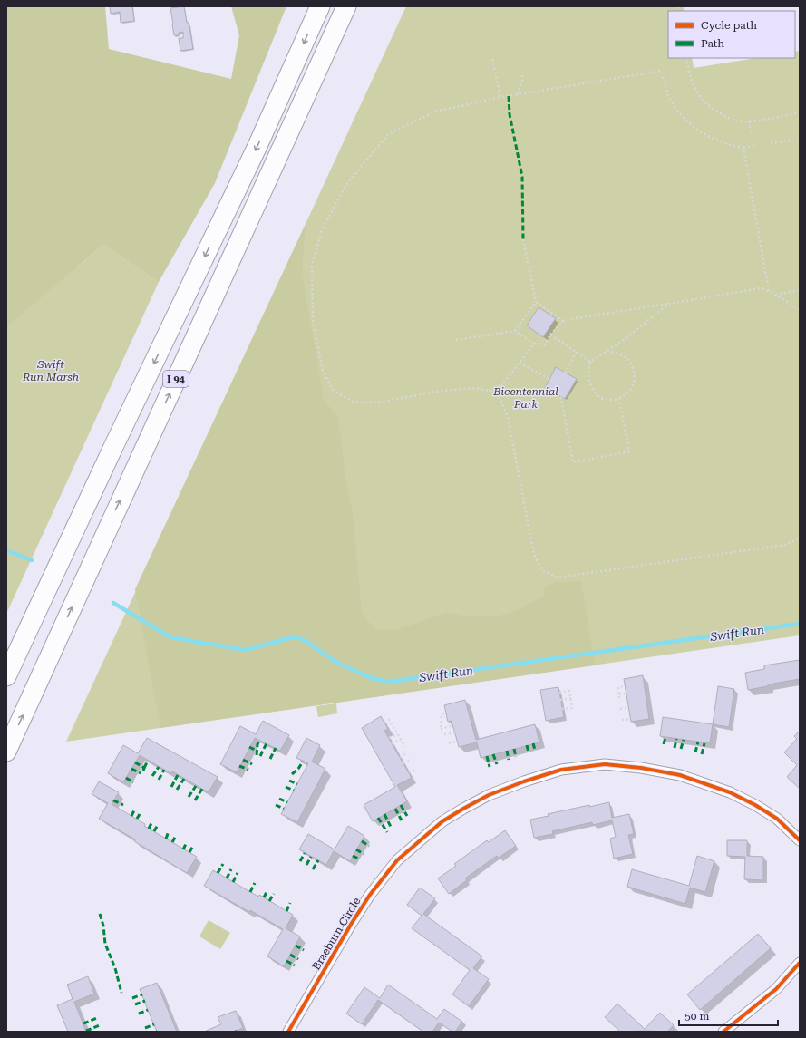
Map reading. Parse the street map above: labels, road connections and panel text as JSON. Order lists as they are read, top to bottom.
{
  "streets": {
    "highway": ["I 94"],
    "street": ["Braeburn Circle"]
  },
  "water": ["Swift Run"],
  "parks": ["Swift Run Marsh", "Bicentennial Park"],
  "legend": ["Cycle path", "Path"],
  "scale_bar": "50 m"
}
